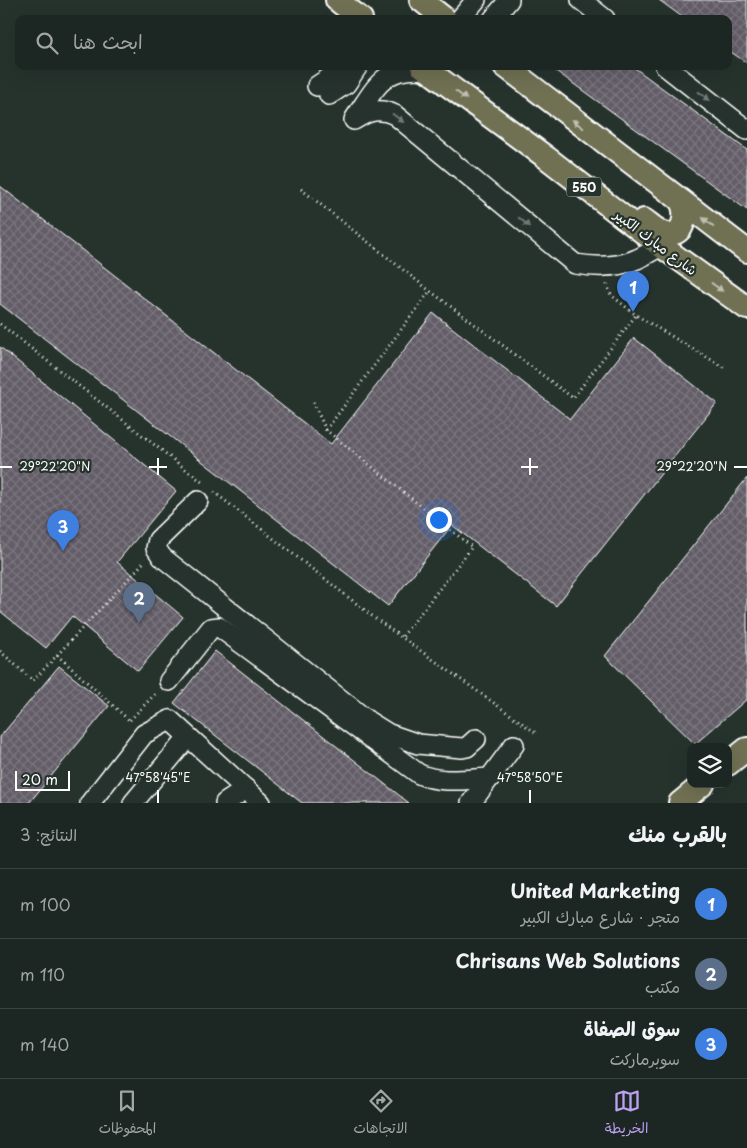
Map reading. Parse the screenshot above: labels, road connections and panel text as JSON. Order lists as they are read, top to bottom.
{
  "streets": {
    "main road": ["550", "شارع مبارك الكبير"]
  },
  "scale_bar": "20 m",
  "page": {
    "search": "ابحث هنا",
    "pins": ["1", "3", "2"],
    "scale": "20 m",
    "heading": ["بالقرب منك", "النتائج: 3"],
    "list": [
      {
        "mark": "1",
        "name": "United Marketing",
        "note": "متجر · شارع مبارك الكبير",
        "value": "100 m"
      },
      {
        "mark": "2",
        "name": "Chrisans Web Solutions",
        "note": "مكتب",
        "value": "110 m"
      },
      {
        "mark": "3",
        "name": "سوق الصفاة",
        "note": "سوبرماركت",
        "value": "140 m"
      }
    ],
    "nav": ["الخريطة", "الاتجاهات", "المحفوظات"]
  },
  "coordinates": ["29°22'20\"N", "47°58'45\"E", "47°58'50\"E"]
}
